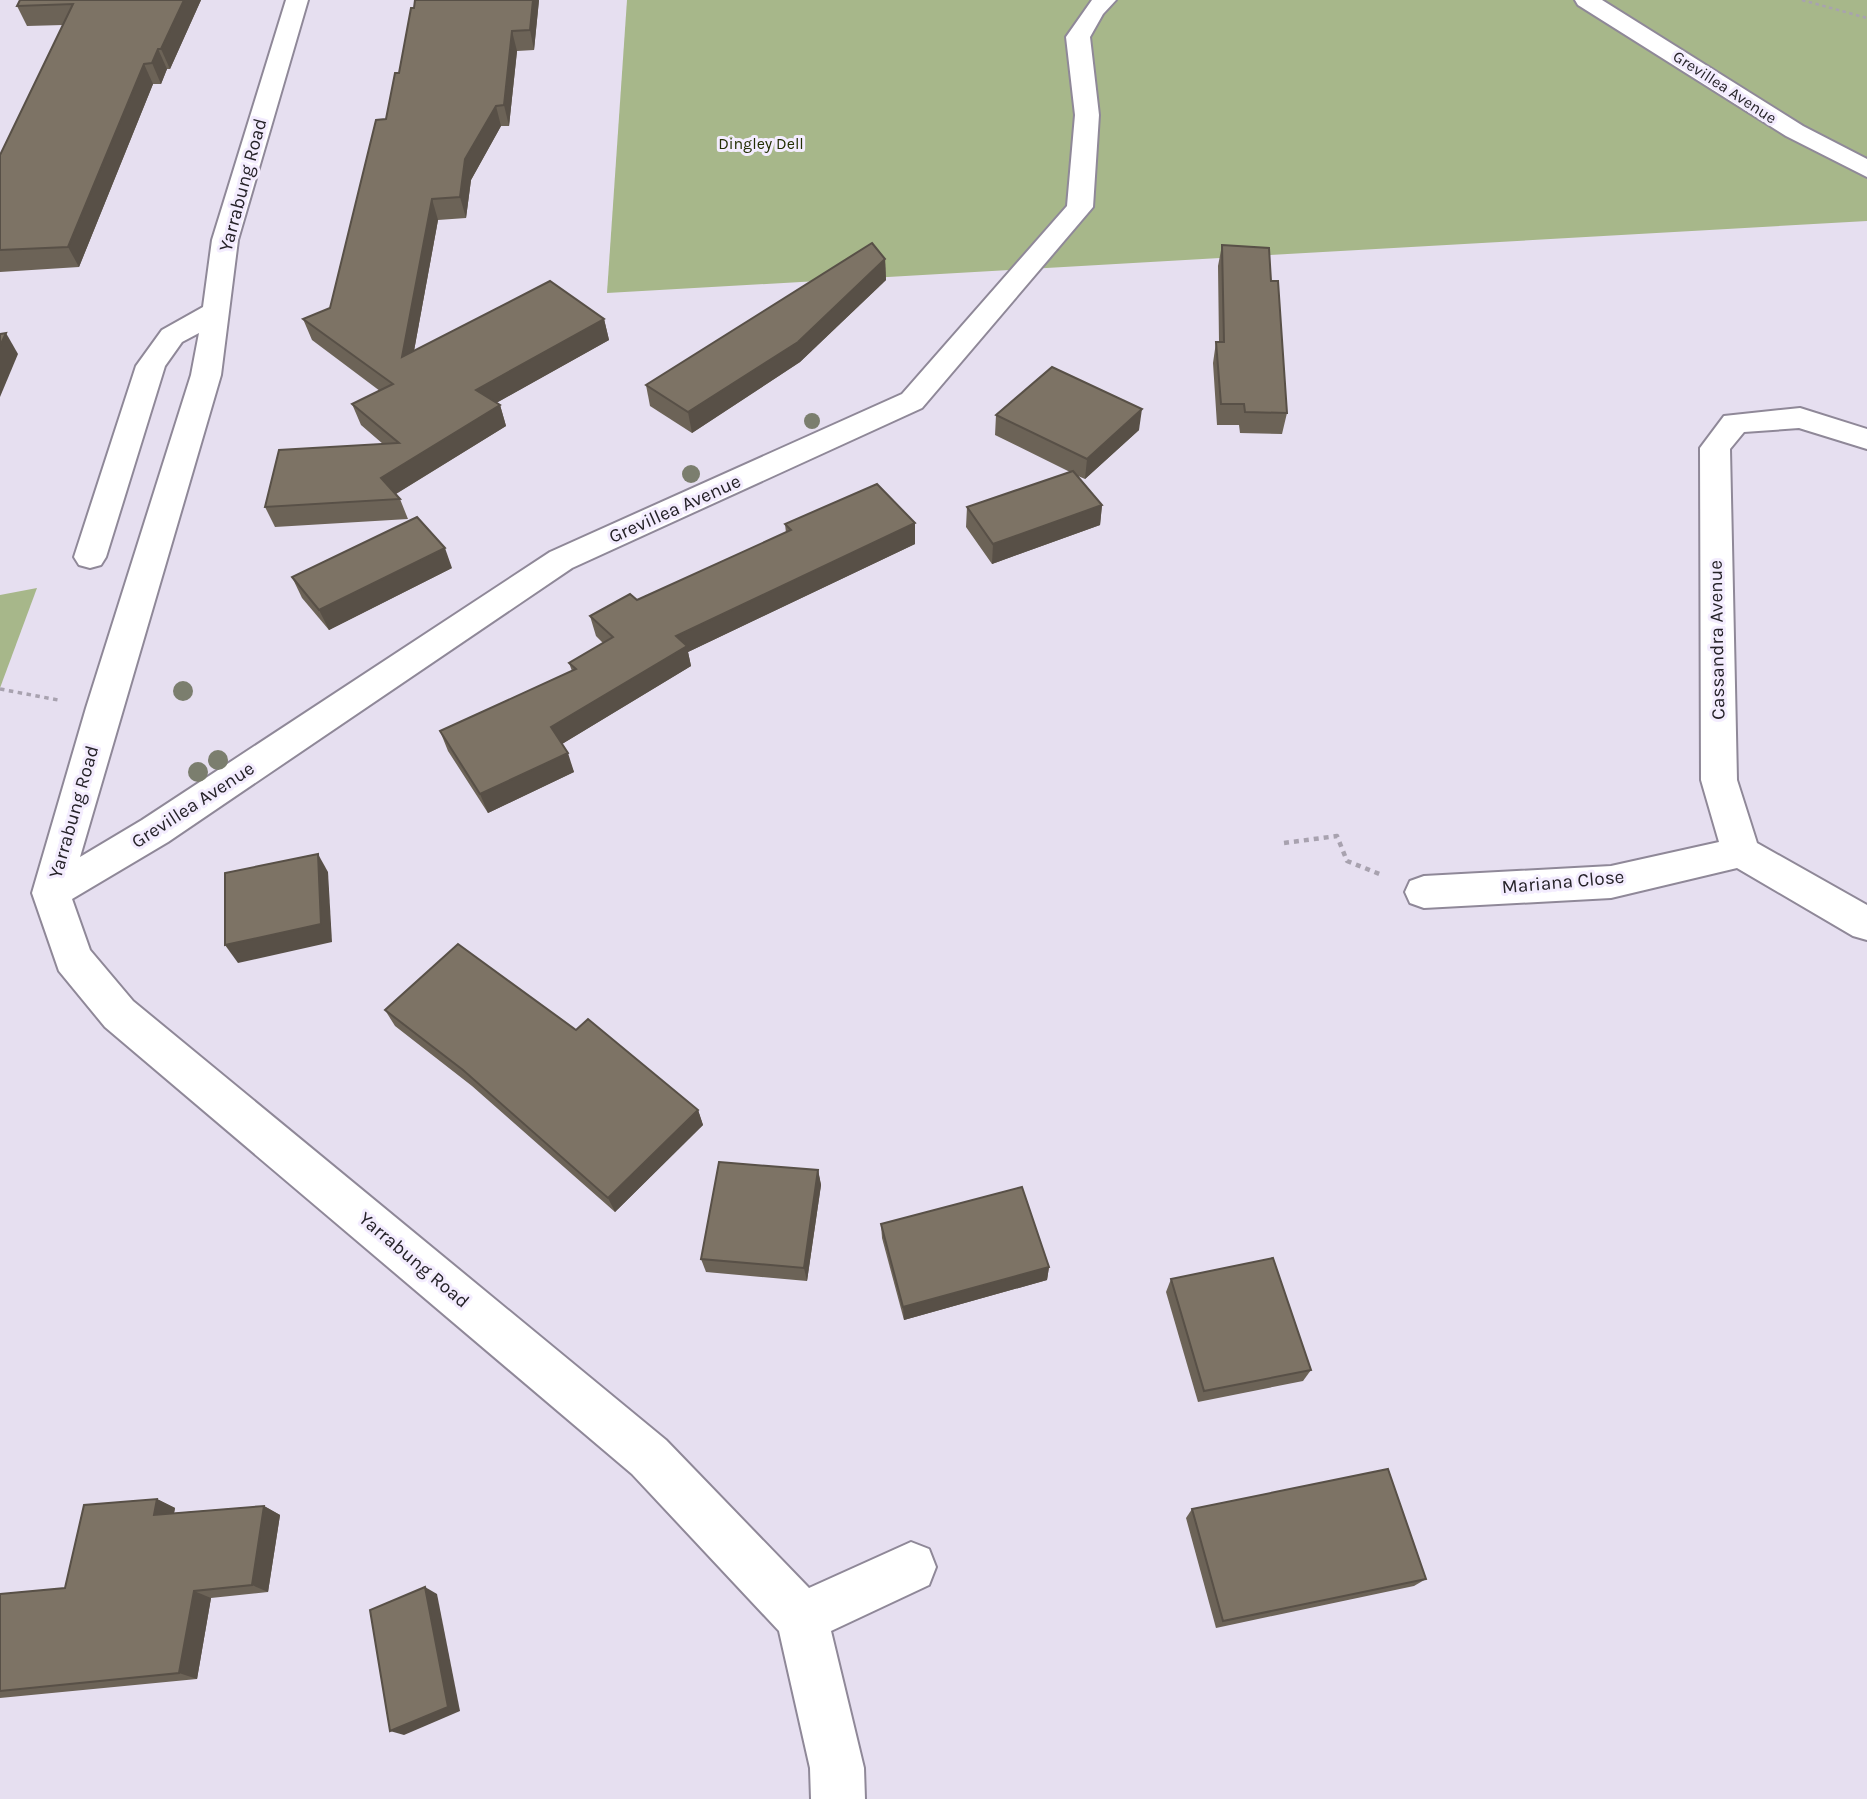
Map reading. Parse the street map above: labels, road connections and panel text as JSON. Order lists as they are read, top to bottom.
{
  "streets": {
    "street": [
      "Grevillea Avenue",
      "Yarrabung Road",
      "Cassandra Avenue",
      "Mariana Close"
    ]
  },
  "crossings": [
    ["Grevillea Avenue", "Yarrabung Road"],
    ["Cassandra Avenue", "Mariana Close"]
  ],
  "parks": ["Dingley Dell"]
}
